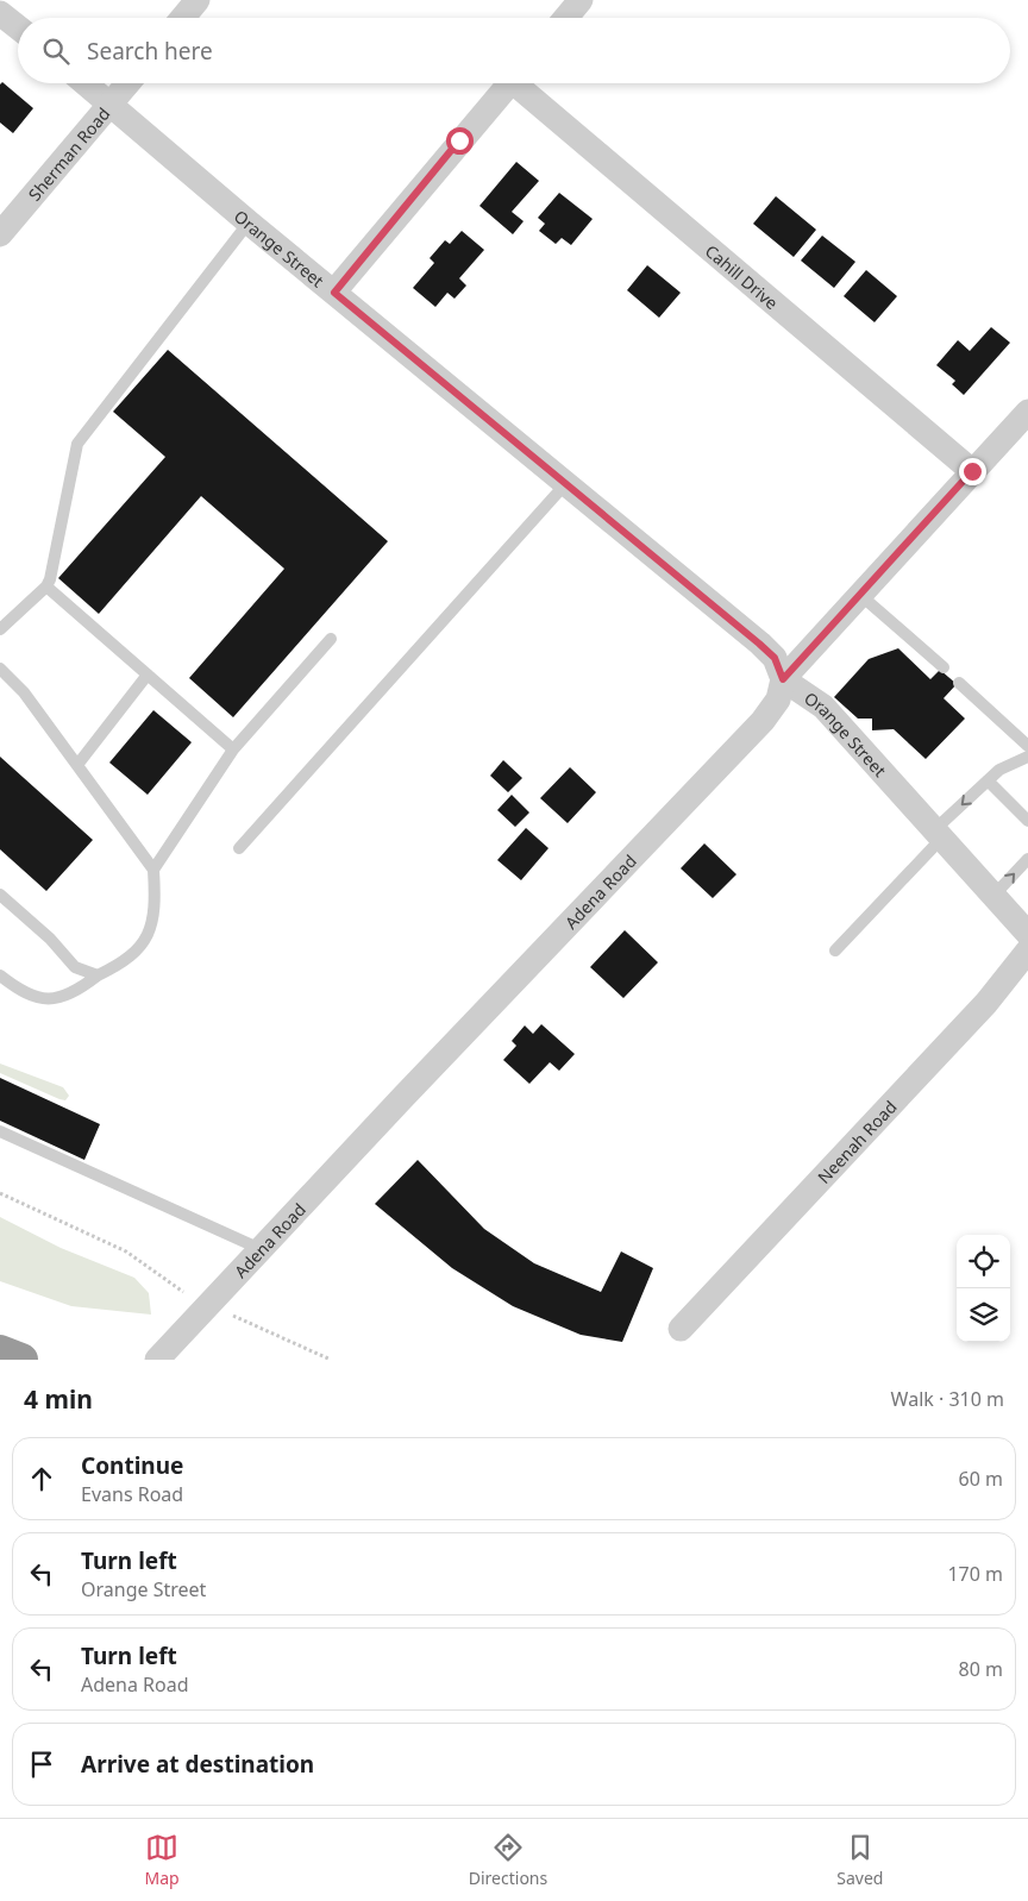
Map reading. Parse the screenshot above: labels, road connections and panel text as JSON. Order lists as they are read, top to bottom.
{
  "streets": {
    "street": [
      "Sherman Road",
      "Orange Street",
      "Cahill Drive",
      "Adena Road",
      "Neenah Road"
    ]
  },
  "crossings": [
    ["Sherman Road", "Orange Street"],
    ["Orange Street", "Adena Road"],
    ["Cahill Drive", "Adena Road"]
  ],
  "page": {
    "search": "Search here",
    "heading": ["4 min", "Walk · 310 m"],
    "list": [
      ["Continue", "Evans Road", "60 m"],
      ["Turn left", "Orange Street", "170 m"],
      ["Turn left", "Adena Road", "80 m"],
      "Arrive at destination"
    ],
    "nav": ["Map", "Directions", "Saved"]
  }
}
